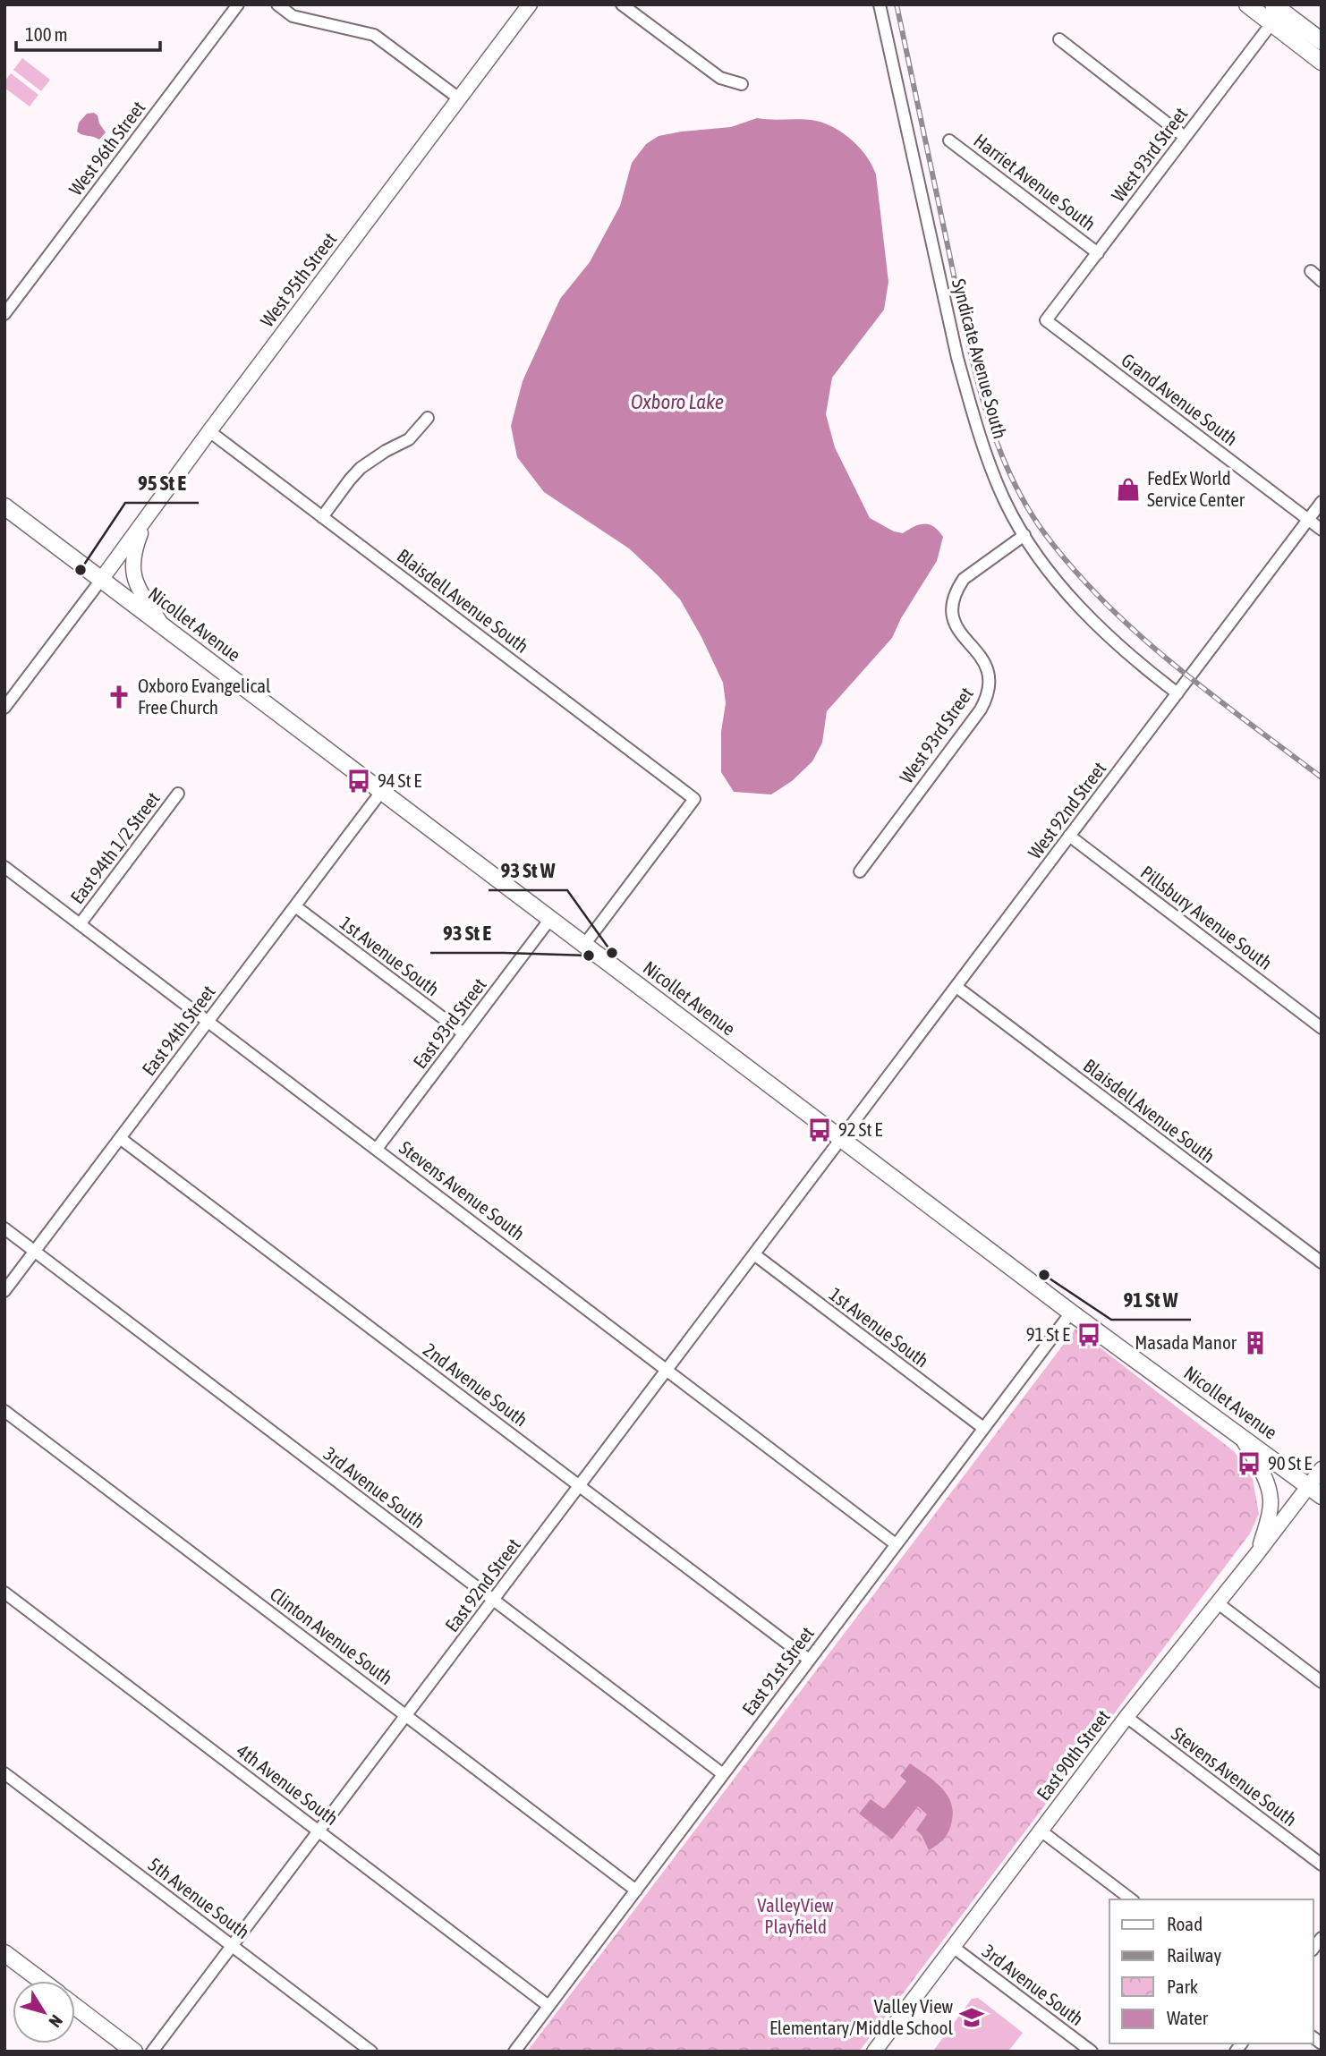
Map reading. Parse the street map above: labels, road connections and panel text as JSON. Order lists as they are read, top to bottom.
{
  "streets": {
    "main road": ["Nicollet Avenue"],
    "street": [
      "West 96th Street",
      "West 93rd Street",
      "Harriet Avenue South",
      "West 95th Street",
      "Syndicate Avenue South",
      "Grand Avenue South",
      "Blaisdell Avenue South",
      "West 92nd Street",
      "East 94th 1/2 Street",
      "Pillsbury Avenue South",
      "1st Avenue South",
      "East 93rd Street",
      "East 94th Street",
      "Stevens Avenue South",
      "2nd Avenue South",
      "3rd Avenue South",
      "East 92nd Street",
      "Clinton Avenue South",
      "East 91st Street",
      "East 90th Street",
      "4th Avenue South",
      "5th Avenue South"
    ]
  },
  "crossings": [
    ["West 93rd Street", "Harriet Avenue South"],
    ["West 93rd Street", "Syndicate Avenue South"],
    ["West 93rd Street", "Grand Avenue South"],
    ["West 95th Street", "Blaisdell Avenue South"],
    ["West 95th Street", "Nicollet Avenue"],
    ["Syndicate Avenue South", "West 92nd Street"],
    ["Grand Avenue South", "West 92nd Street"],
    ["Blaisdell Avenue South", "Nicollet Avenue"],
    ["Blaisdell Avenue South", "West 92nd Street"],
    ["Nicollet Avenue", "West 92nd Street"],
    ["Nicollet Avenue", "East 93rd Street"],
    ["Nicollet Avenue", "East 94th Street"],
    ["Nicollet Avenue", "East 92nd Street"],
    ["Nicollet Avenue", "East 91st Street"],
    ["Nicollet Avenue", "East 90th Street"],
    ["West 92nd Street", "Pillsbury Avenue South"],
    ["West 92nd Street", "East 92nd Street"],
    ["East 94th 1/2 Street", "Stevens Avenue South"],
    ["1st Avenue South", "East 93rd Street"],
    ["1st Avenue South", "East 94th Street"],
    ["1st Avenue South", "East 92nd Street"],
    ["1st Avenue South", "East 91st Street"],
    ["East 93rd Street", "Stevens Avenue South"],
    ["East 94th Street", "Stevens Avenue South"],
    ["East 94th Street", "2nd Avenue South"],
    ["East 94th Street", "3rd Avenue South"],
    ["Stevens Avenue South", "East 92nd Street"],
    ["Stevens Avenue South", "East 91st Street"],
    ["Stevens Avenue South", "East 90th Street"],
    ["2nd Avenue South", "East 92nd Street"],
    ["2nd Avenue South", "East 91st Street"],
    ["3rd Avenue South", "East 92nd Street"],
    ["3rd Avenue South", "East 91st Street"],
    ["3rd Avenue South", "East 90th Street"],
    ["East 92nd Street", "Clinton Avenue South"],
    ["East 92nd Street", "4th Avenue South"],
    ["East 92nd Street", "5th Avenue South"],
    ["Clinton Avenue South", "East 91st Street"],
    ["East 91st Street", "4th Avenue South"]
  ],
  "water": ["Oxboro Lake"],
  "parks": ["ValleyView Playfield"],
  "places": {
    "shop": ["FedEx World Service Center"],
    "other": [
      "95 St E",
      "93 St W",
      "93 St E",
      "91 St W"
    ],
    "church": ["Oxboro Evangelical Free Church"],
    "bus stop": [
      "94 St E",
      "92 St E",
      "91 St E",
      "90 St E"
    ],
    "building": ["Masada Manor"],
    "school or university": ["Valley View Elementary/Middle School"]
  },
  "legend": [
    "Road",
    "Railway",
    "Park",
    "Water"
  ],
  "scale_bar": "100 m",
  "north": "bottom right"
}
